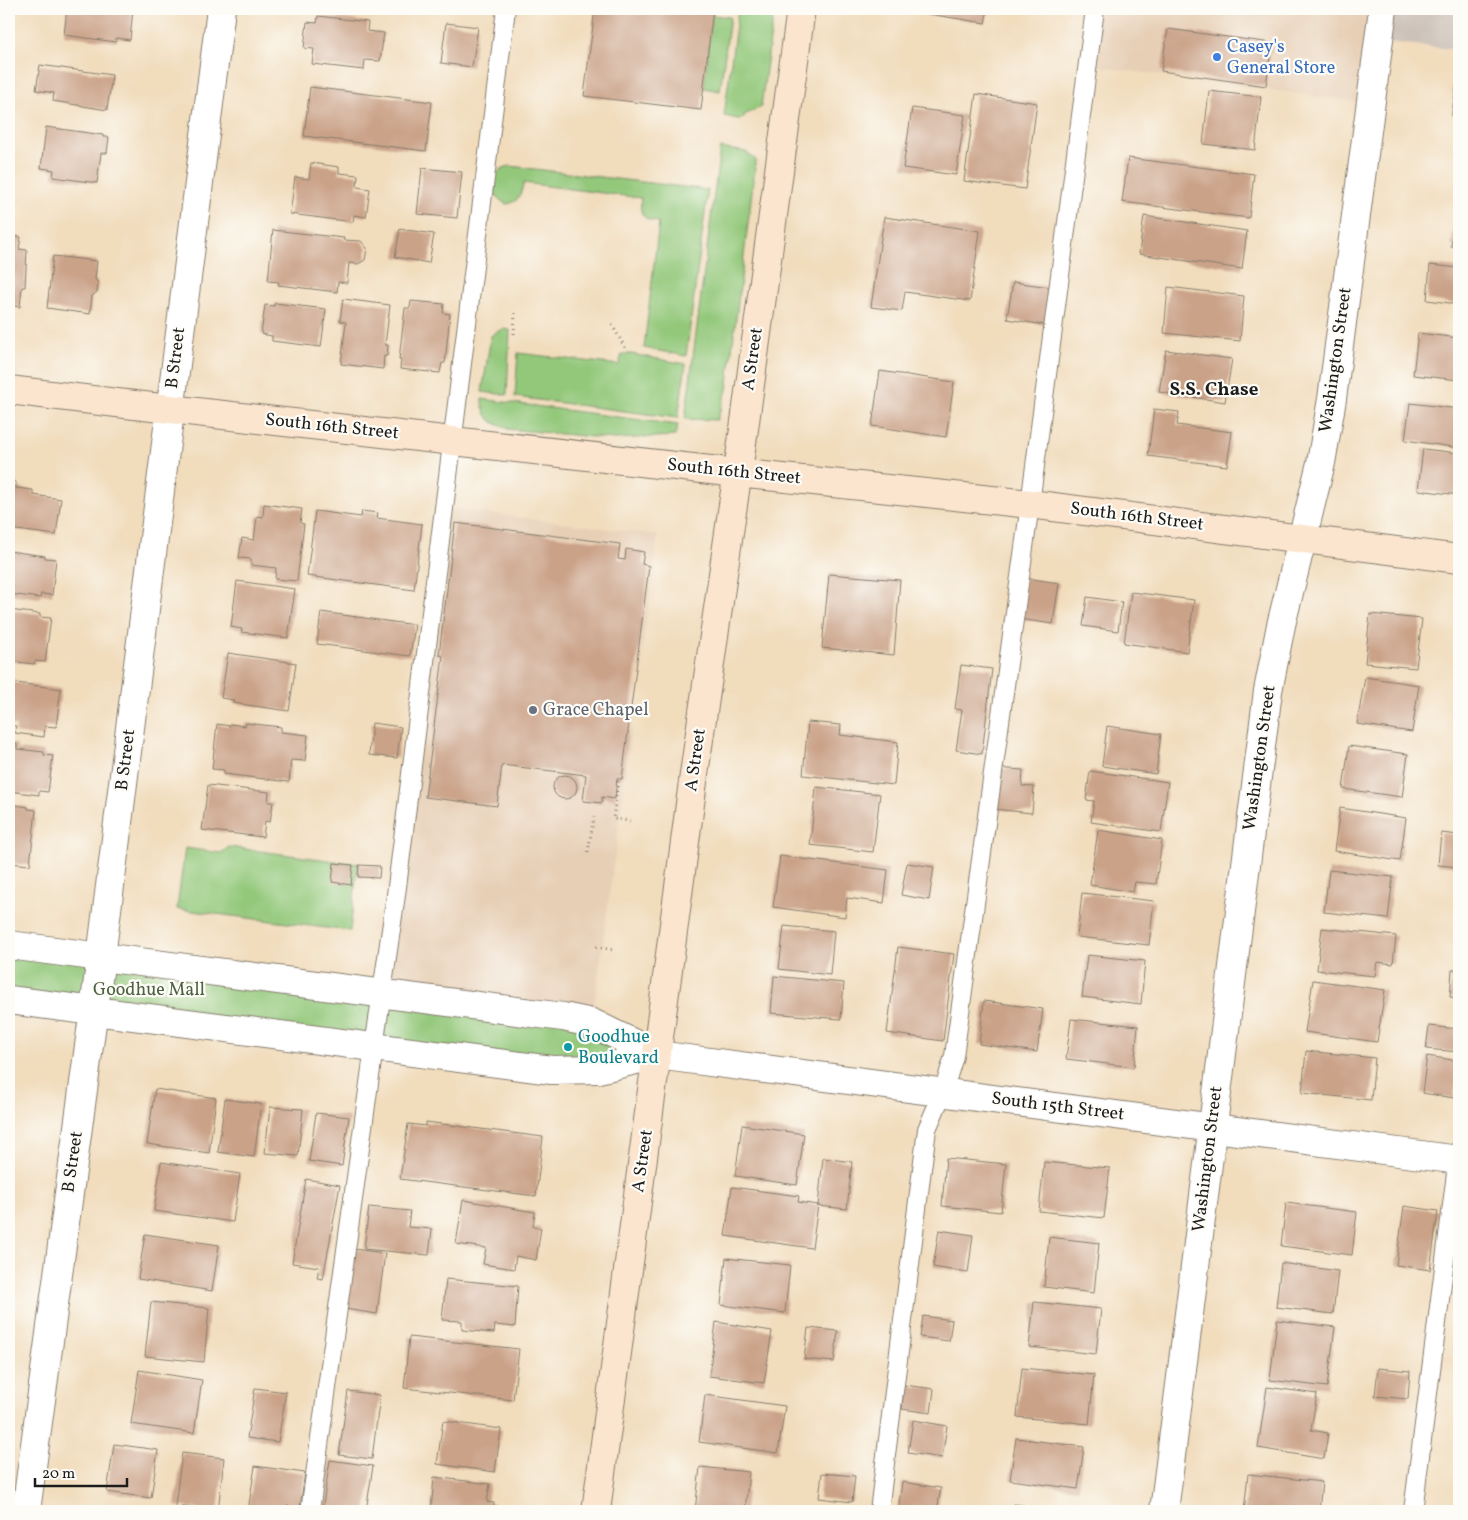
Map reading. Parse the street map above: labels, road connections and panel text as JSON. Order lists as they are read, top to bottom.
{
  "streets": {
    "main road": ["A Street", "South 16th Street"],
    "street": ["B Street", "Washington Street", "South 15th Street"]
  },
  "crossings": [
    ["B Street", "South 16th Street"],
    ["A Street", "South 16th Street"],
    ["A Street", "South 15th Street"],
    ["Washington Street", "South 16th Street"],
    ["Washington Street", "South 15th Street"]
  ],
  "districts": ["S.S. Chase"],
  "parks": ["Goodhue Mall"],
  "places": ["Casey's General Store", "Grace Chapel", "Goodhue Boulevard"],
  "scale_bar": "20 m"
}
